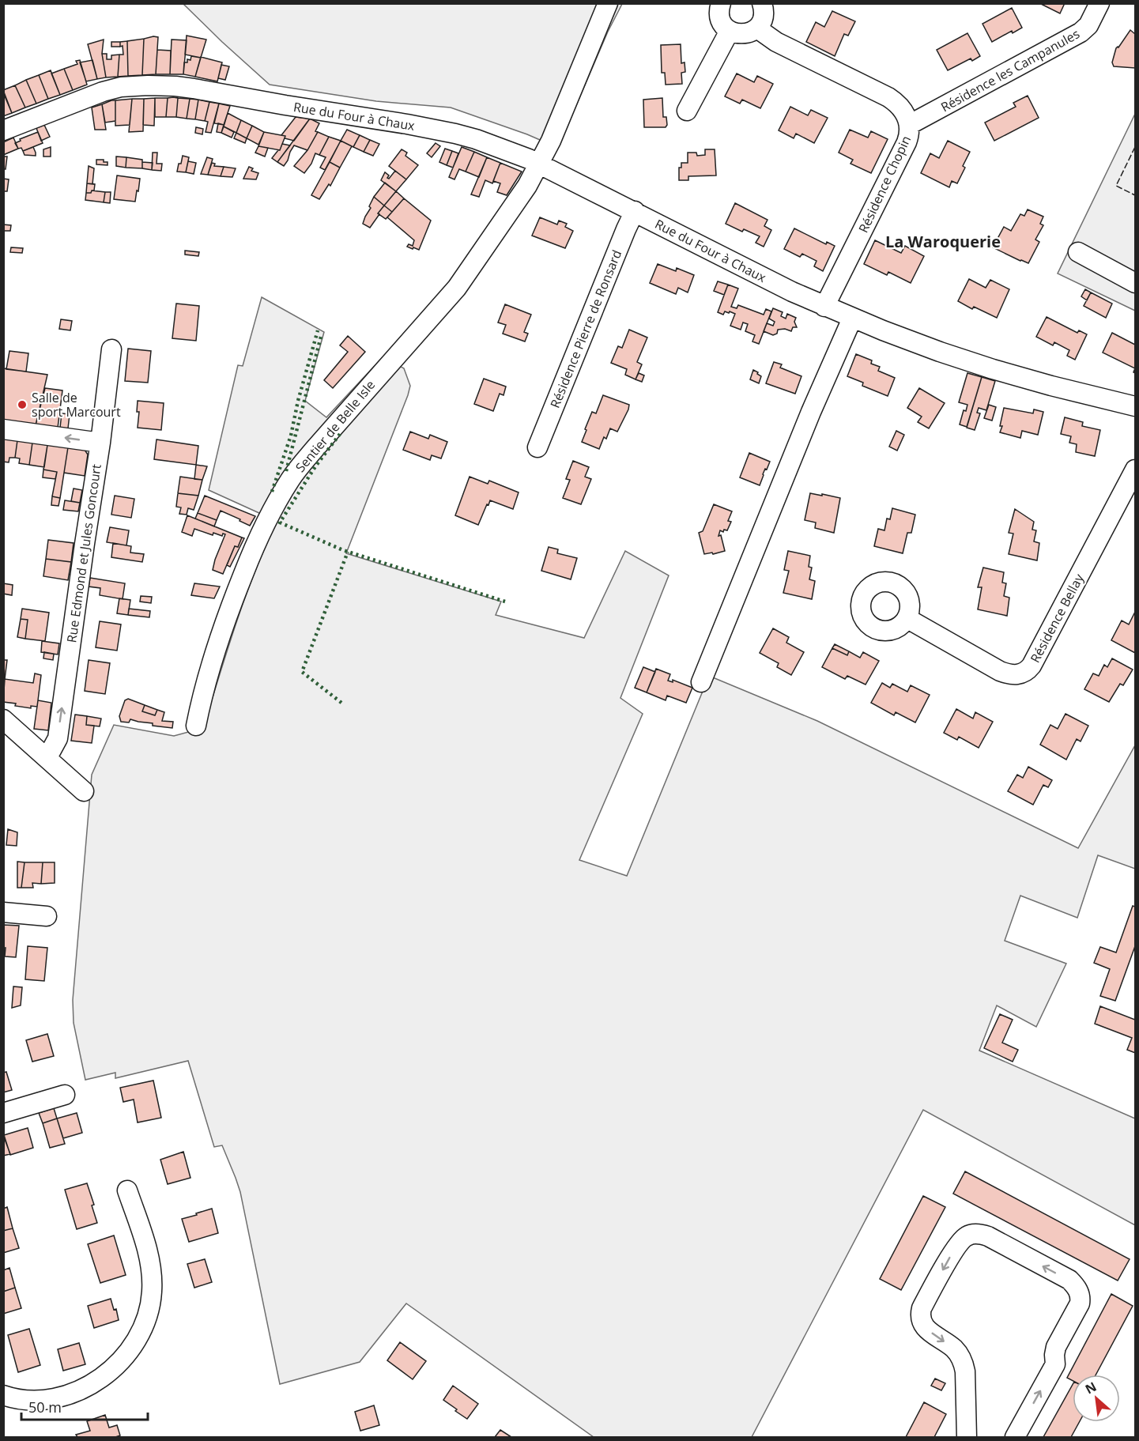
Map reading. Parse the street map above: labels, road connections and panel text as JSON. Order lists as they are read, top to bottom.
{
  "streets": {
    "street": [
      "Résidence les Campanules",
      "Rue du Four à Chaux",
      "Résidence Chopin",
      "Résidence Pierre de Ronsard",
      "Sentier de Belle Isle",
      "Rue Edmond et Jules Goncourt",
      "Résidence Bellay"
    ]
  },
  "crossings": [
    ["Résidence les Campanules", "Résidence Chopin"],
    ["Rue du Four à Chaux", "Résidence Chopin"],
    ["Rue du Four à Chaux", "Résidence Pierre de Ronsard"],
    ["Rue du Four à Chaux", "Sentier de Belle Isle"]
  ],
  "one_way": ["Rue Edmond et Jules Goncourt"],
  "districts": ["La Waroquerie"],
  "places": ["Salle de sport Marcourt"],
  "scale_bar": "50 m",
  "north": "top left"
}
